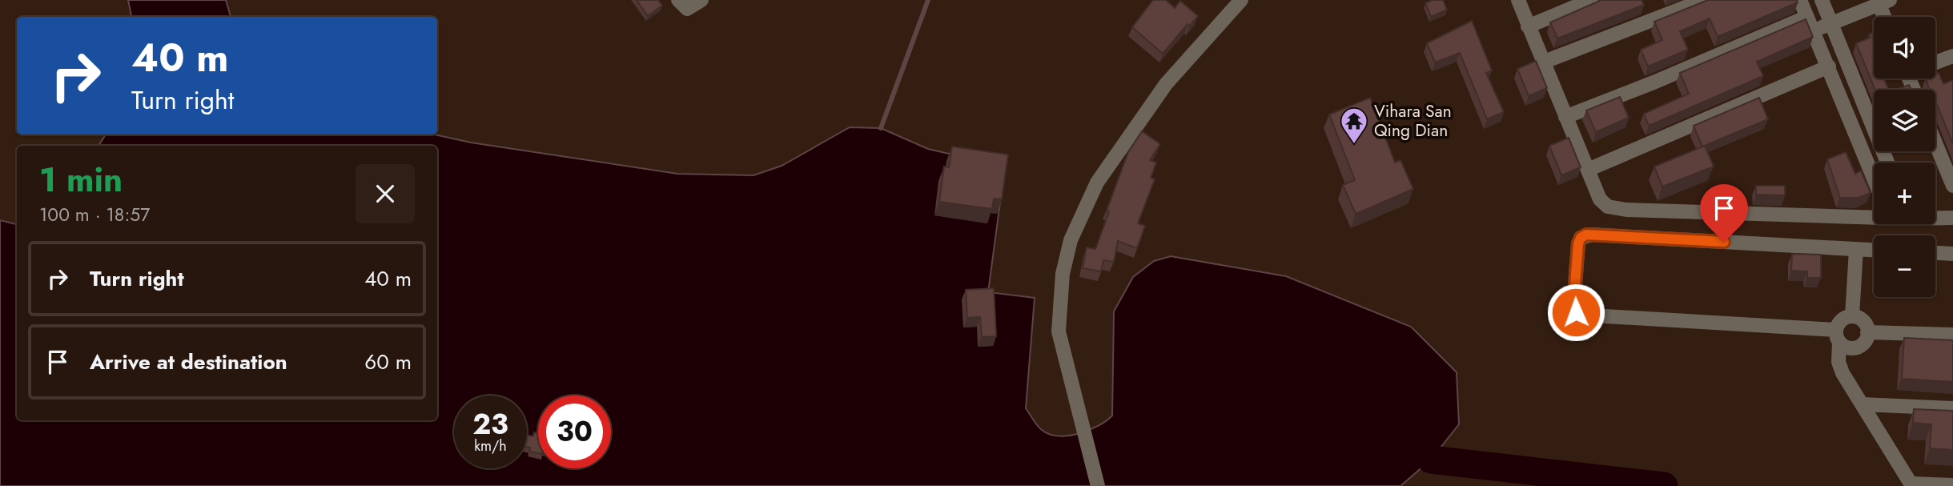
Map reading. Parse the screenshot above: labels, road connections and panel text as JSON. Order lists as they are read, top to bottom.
{
  "places": {
    "temple": ["Vihara San Qing Dian"]
  },
  "page": {
    "map_buttons": ["+", "−"],
    "turn": ["40 m", "Turn right"],
    "heading": ["1 min", "100 m · 18:57"],
    "list": [
      {
        "name": "Turn right",
        "value": "40 m"
      },
      {
        "name": "Arrive at destination",
        "value": "60 m"
      }
    ],
    "speed": "23 km/h",
    "limit": "30"
  }
}
